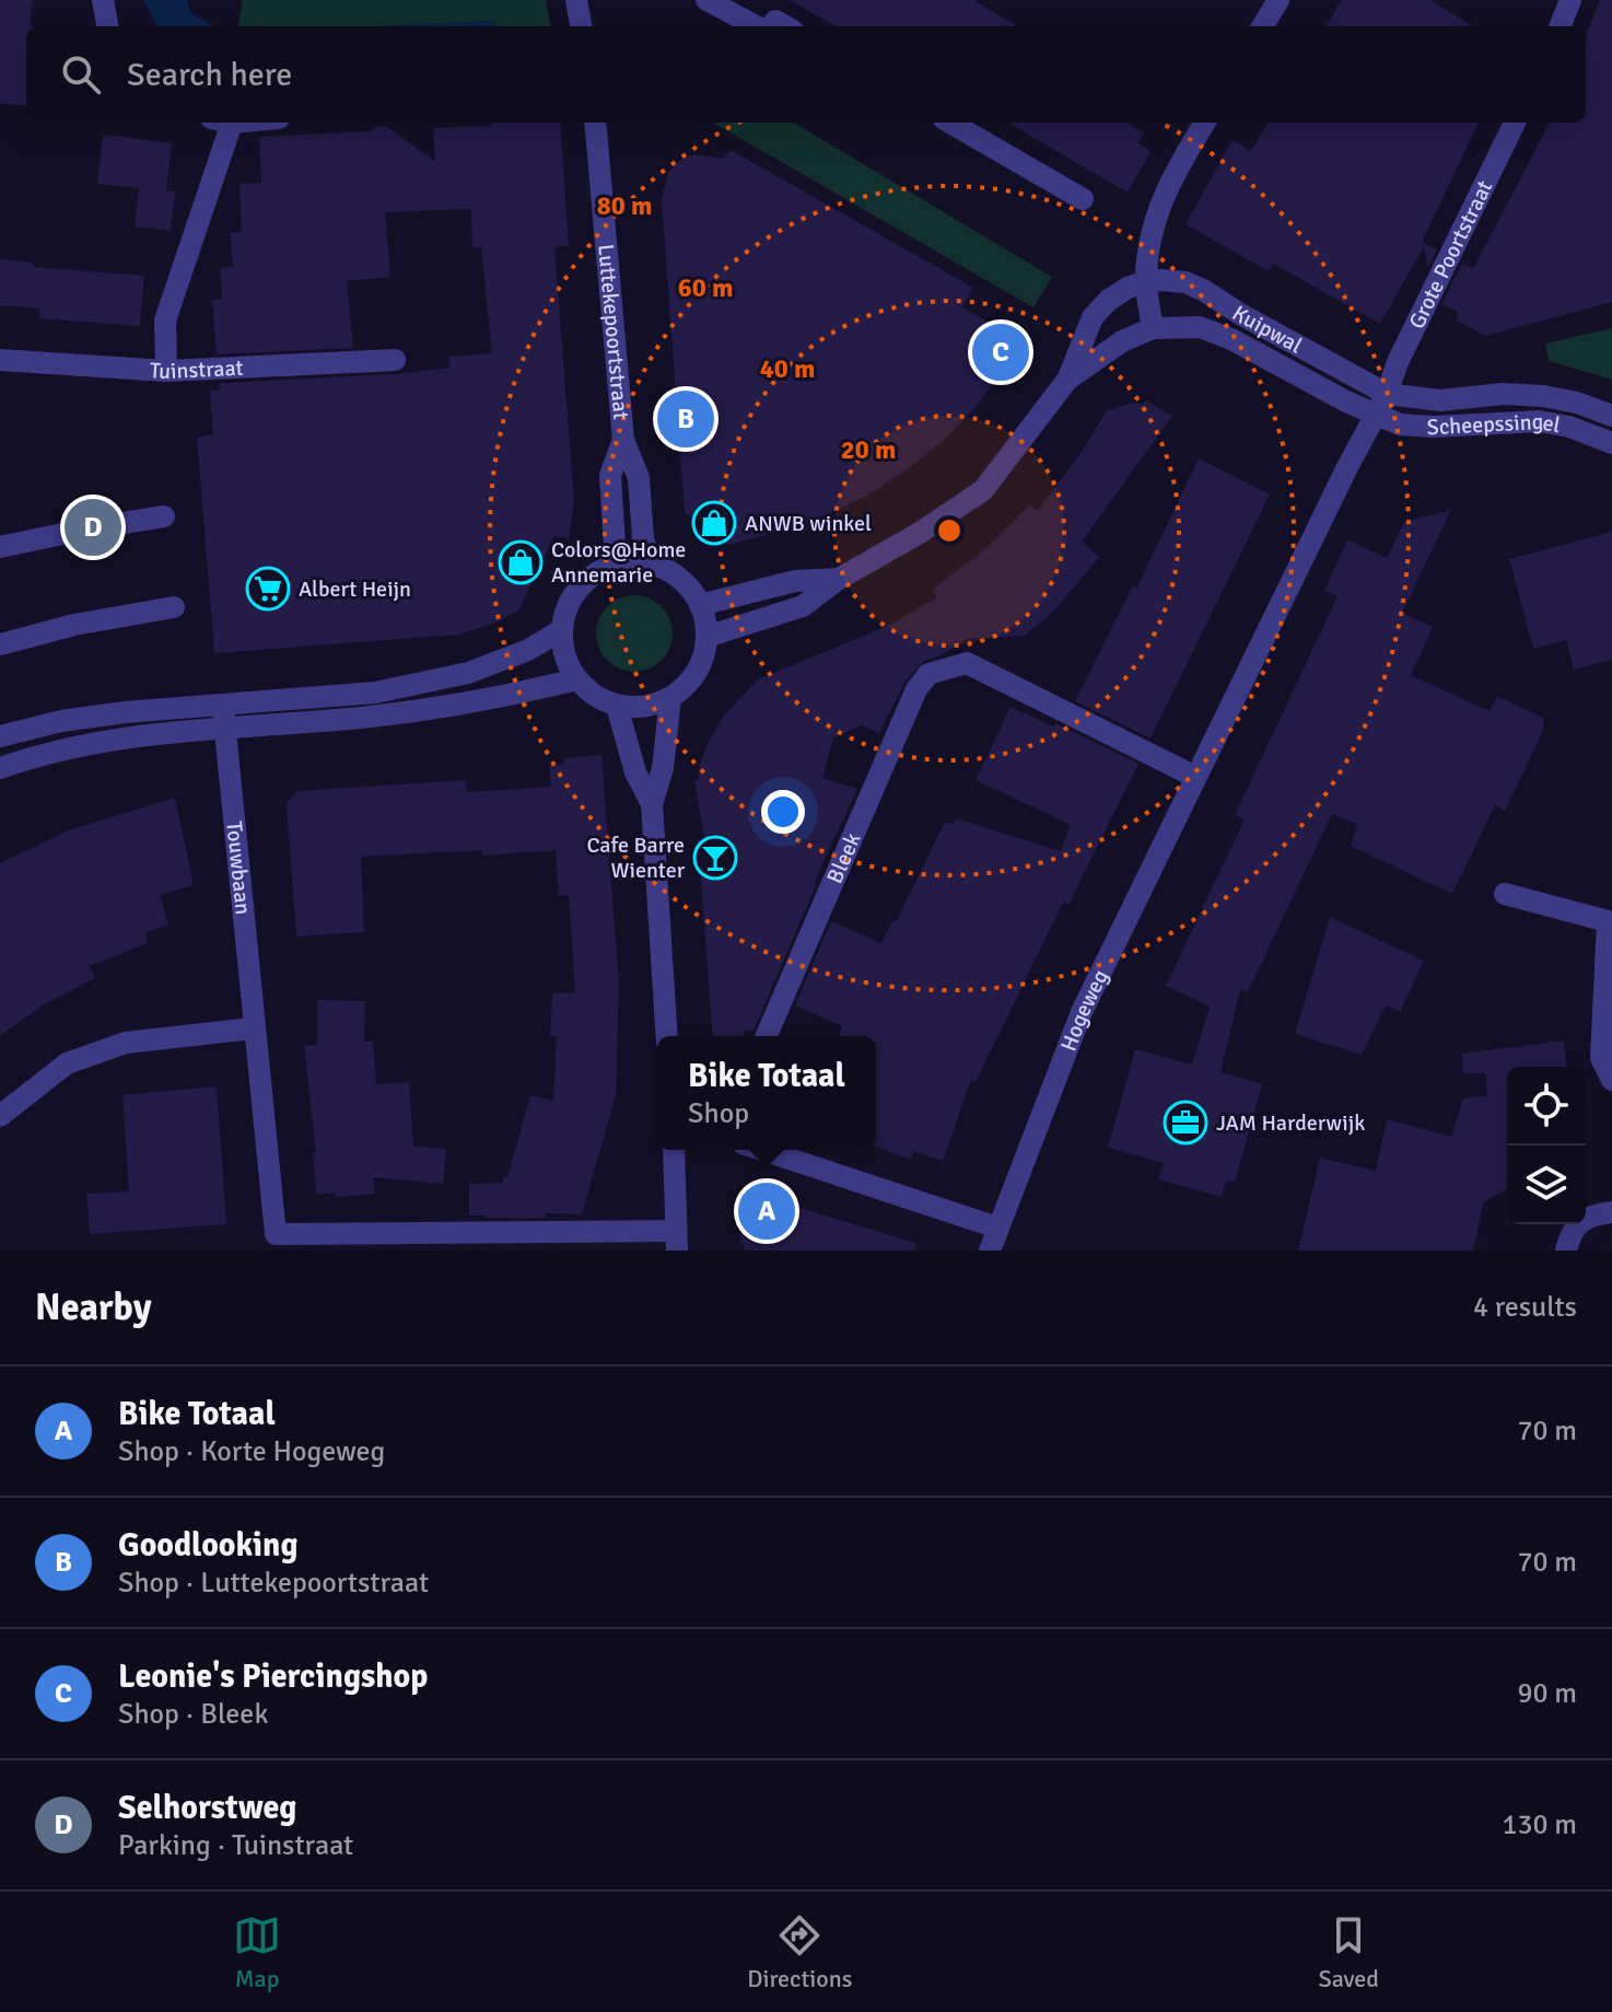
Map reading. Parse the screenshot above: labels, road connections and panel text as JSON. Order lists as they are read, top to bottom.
{
  "streets": {
    "street": [
      "Grote Poortstraat",
      "Kuipwal",
      "Luttekepoortstraat",
      "Tuinstraat",
      "Scheepssingel",
      "Bleek",
      "Touwbaan",
      "Hogeweg"
    ]
  },
  "crossings": [
    ["Grote Poortstraat", "Kuipwal"],
    ["Grote Poortstraat", "Scheepssingel"],
    ["Grote Poortstraat", "Hogeweg"],
    ["Kuipwal", "Scheepssingel"],
    ["Kuipwal", "Hogeweg"],
    ["Scheepssingel", "Hogeweg"],
    ["Bleek", "Hogeweg"]
  ],
  "places": {
    "shop": ["ANWB winkel", "Colors@Home Annemarie"],
    "supermarket": ["Albert Heijn"],
    "bar": ["Cafe Barre Wienter"],
    "office": ["JAM Harderwijk"]
  },
  "page": {
    "search": "Search here",
    "pins": [
      "C",
      "B",
      "D",
      "A"
    ],
    "popup": ["Bike Totaal", "Shop"],
    "heading": ["Nearby", "4 results"],
    "list": [
      {
        "mark": "A",
        "name": "Bike Totaal",
        "note": "Shop · Korte Hogeweg",
        "value": "70 m"
      },
      {
        "mark": "B",
        "name": "Goodlooking",
        "note": "Shop · Luttekepoortstraat",
        "value": "70 m"
      },
      {
        "mark": "C",
        "name": "Leonie's Piercingshop",
        "note": "Shop · Bleek",
        "value": "90 m"
      },
      {
        "mark": "D",
        "name": "Selhorstweg",
        "note": "Parking · Tuinstraat",
        "value": "130 m"
      }
    ],
    "nav": ["Map", "Directions", "Saved"]
  },
  "rings": [
    "80 m",
    "60 m",
    "40 m",
    "20 m"
  ]
}
